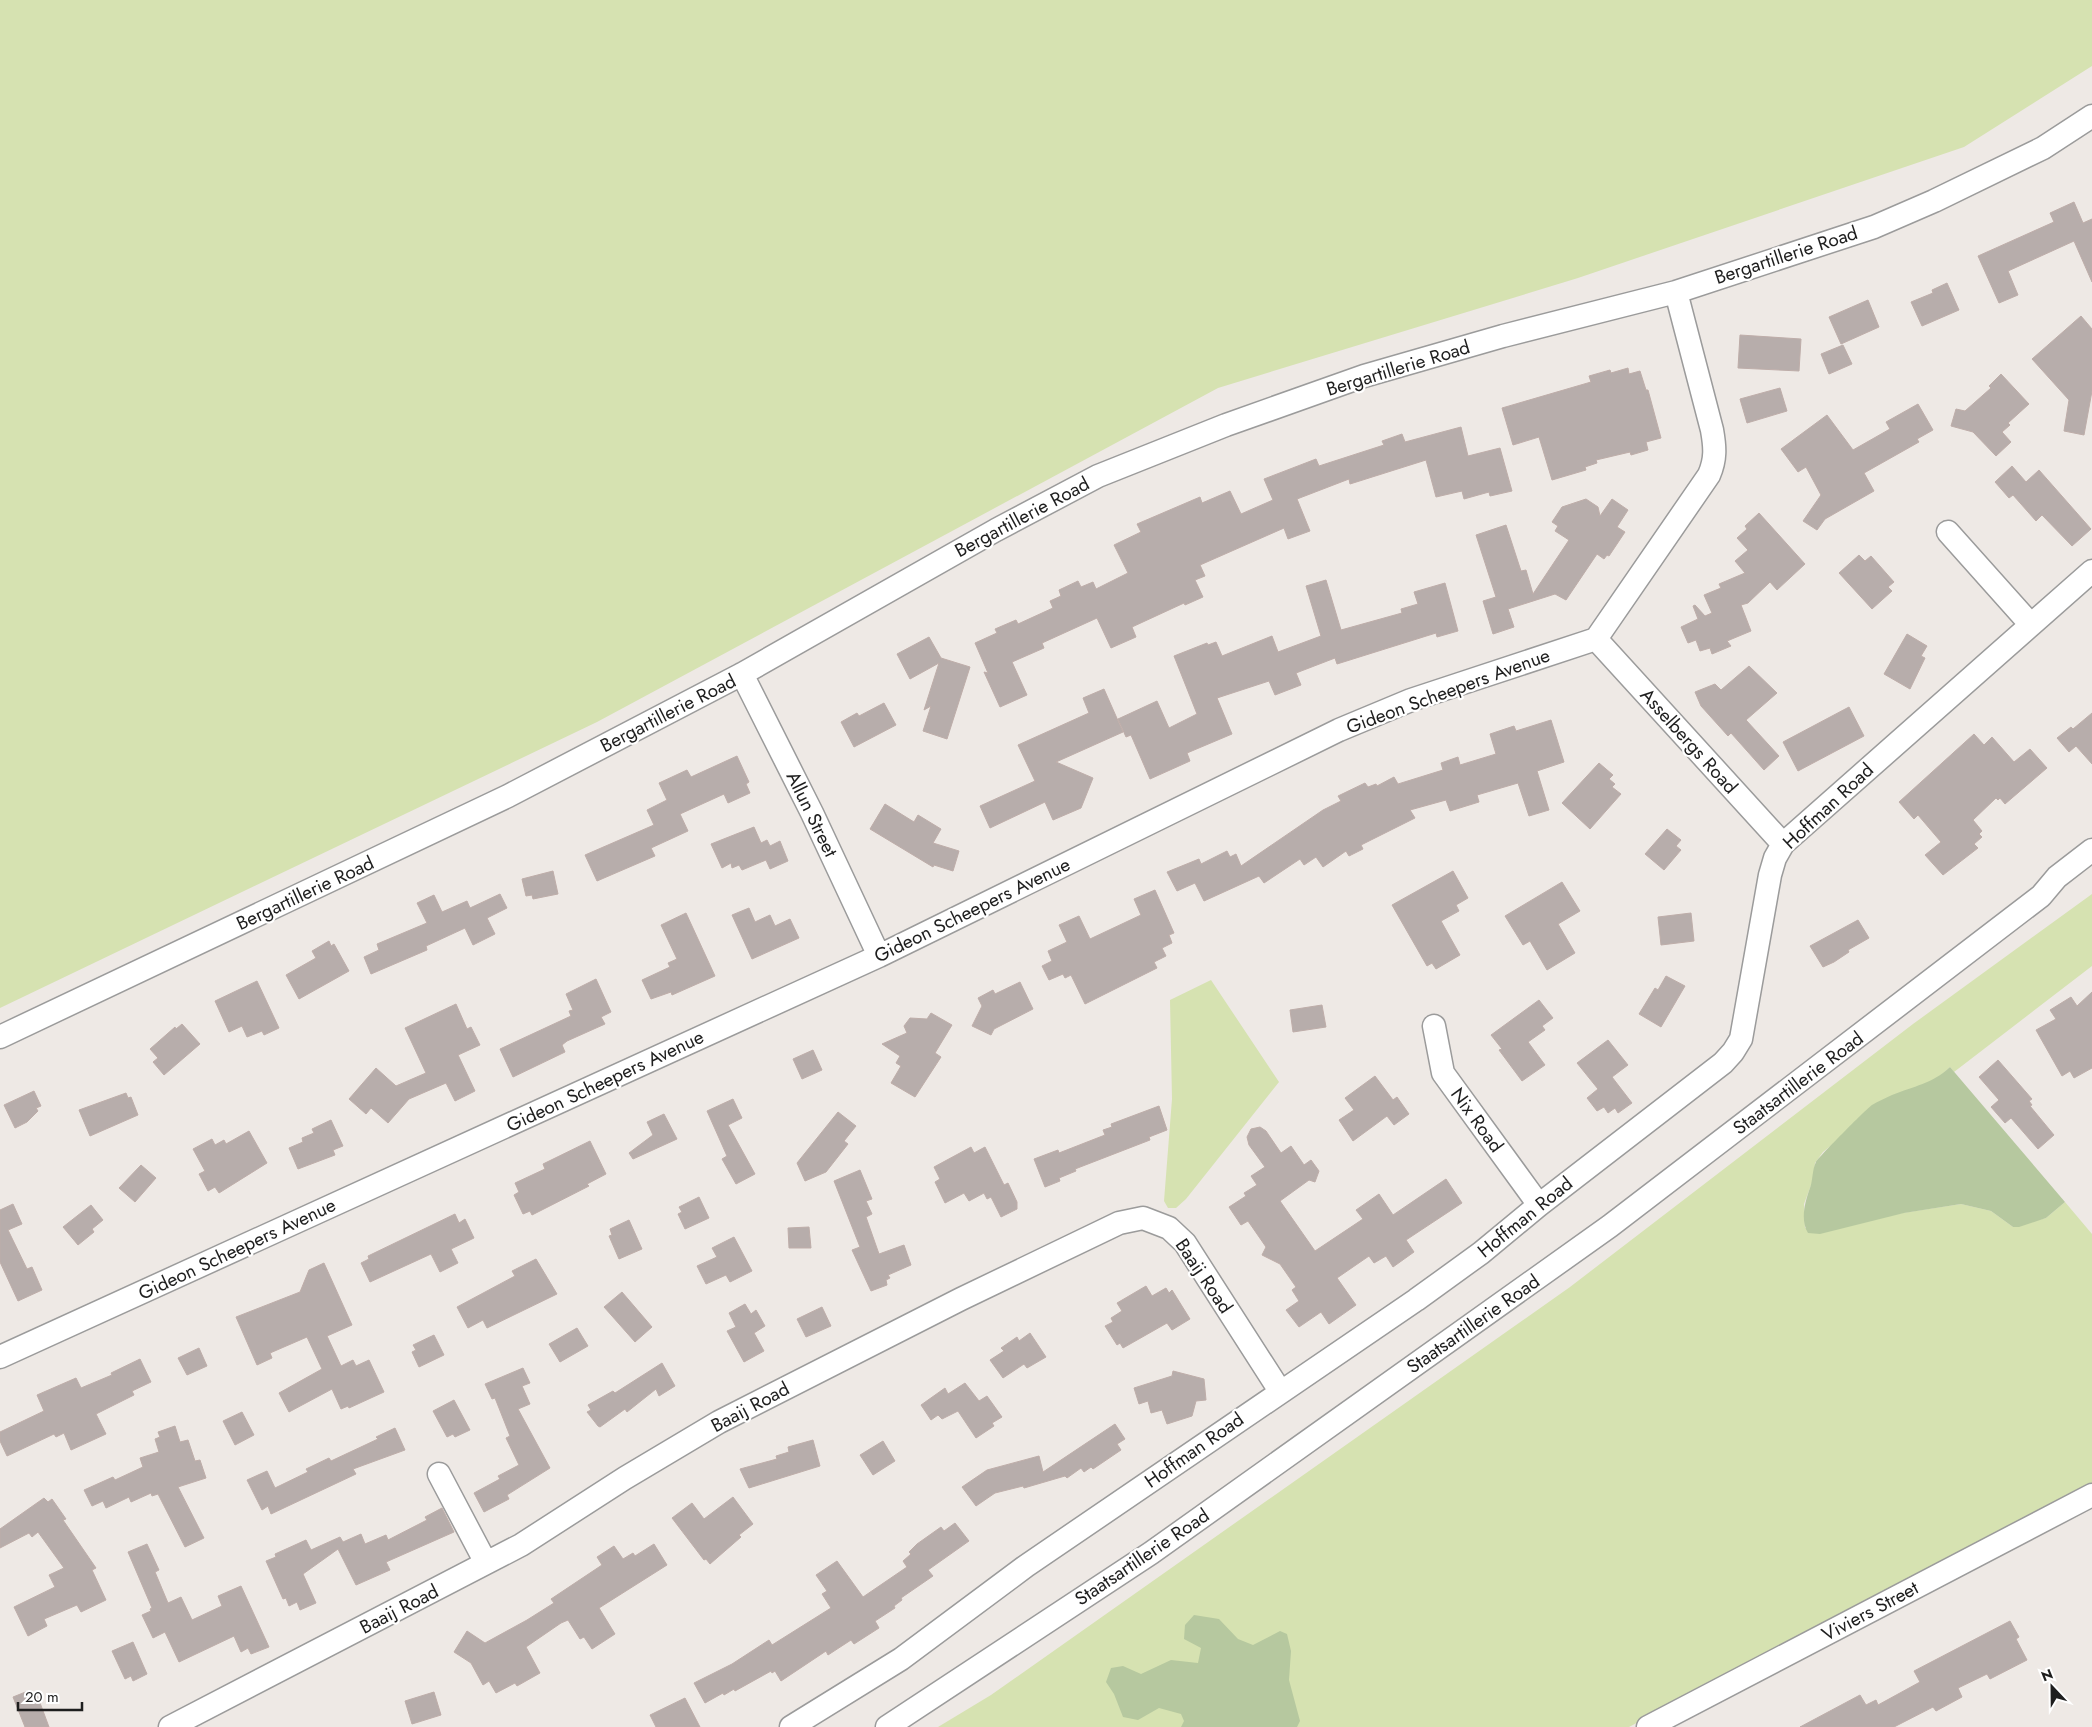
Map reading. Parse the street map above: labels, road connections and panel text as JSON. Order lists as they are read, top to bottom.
{
  "streets": {
    "street": [
      "Bergartillerie Road",
      "Gideon Scheepers Avenue",
      "Asselbergs Road",
      "Hoffman Road",
      "Allun Street",
      "Staatsartillerie Road",
      "Nix Road",
      "Baaij Road",
      "Viviers Street"
    ]
  },
  "crossings": [
    ["Bergartillerie Road", "Allun Street"],
    ["Gideon Scheepers Avenue", "Asselbergs Road"],
    ["Gideon Scheepers Avenue", "Allun Street"],
    ["Asselbergs Road", "Hoffman Road"],
    ["Hoffman Road", "Nix Road"],
    ["Hoffman Road", "Baaij Road"]
  ],
  "scale_bar": "20 m",
  "north": "top"
}
